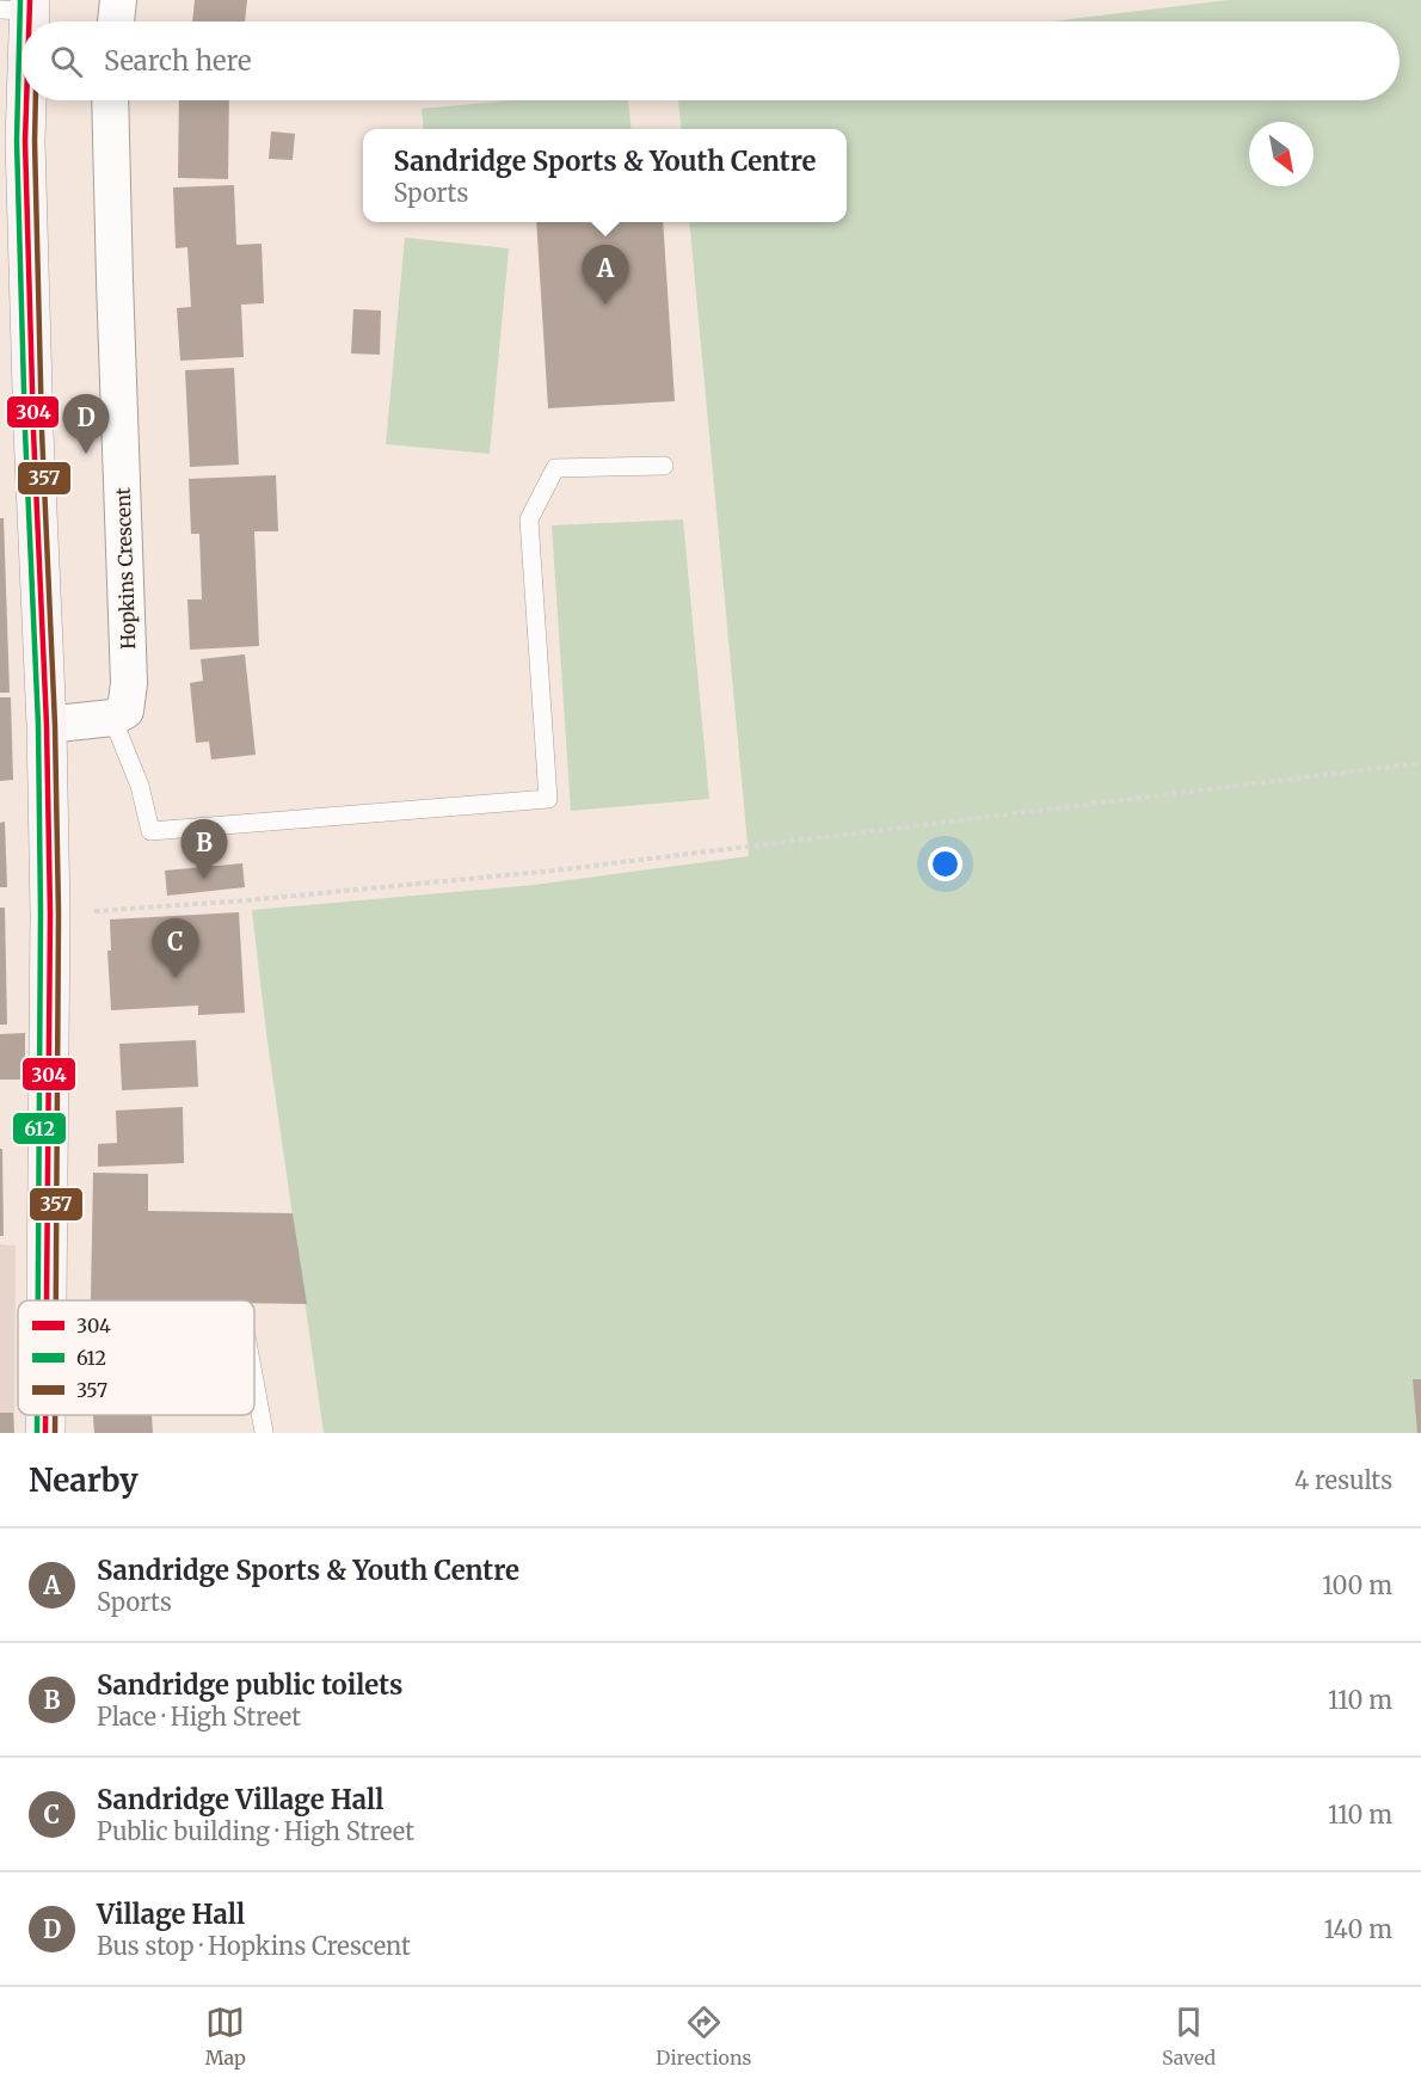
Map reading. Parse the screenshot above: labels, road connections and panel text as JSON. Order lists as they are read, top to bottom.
{
  "streets": {
    "street": ["Hopkins Crescent"]
  },
  "lines": ["transit line 304", "transit line 612", "transit line 357"],
  "legend": ["304", "612", "357"],
  "north": "bottom right",
  "page": {
    "search": "Search here",
    "popup": ["Sandridge Sports & Youth Centre", "Sports"],
    "pins": [
      "A",
      "D",
      "B",
      "C"
    ],
    "heading": ["Nearby", "4 results"],
    "list": [
      {
        "mark": "A",
        "name": "Sandridge Sports & Youth Centre",
        "note": "Sports",
        "value": "100 m"
      },
      {
        "mark": "B",
        "name": "Sandridge public toilets",
        "note": "Place · High Street",
        "value": "110 m"
      },
      {
        "mark": "C",
        "name": "Sandridge Village Hall",
        "note": "Public building · High Street",
        "value": "110 m"
      },
      {
        "mark": "D",
        "name": "Village Hall",
        "note": "Bus stop · Hopkins Crescent",
        "value": "140 m"
      }
    ],
    "nav": ["Map", "Directions", "Saved"]
  }
}
